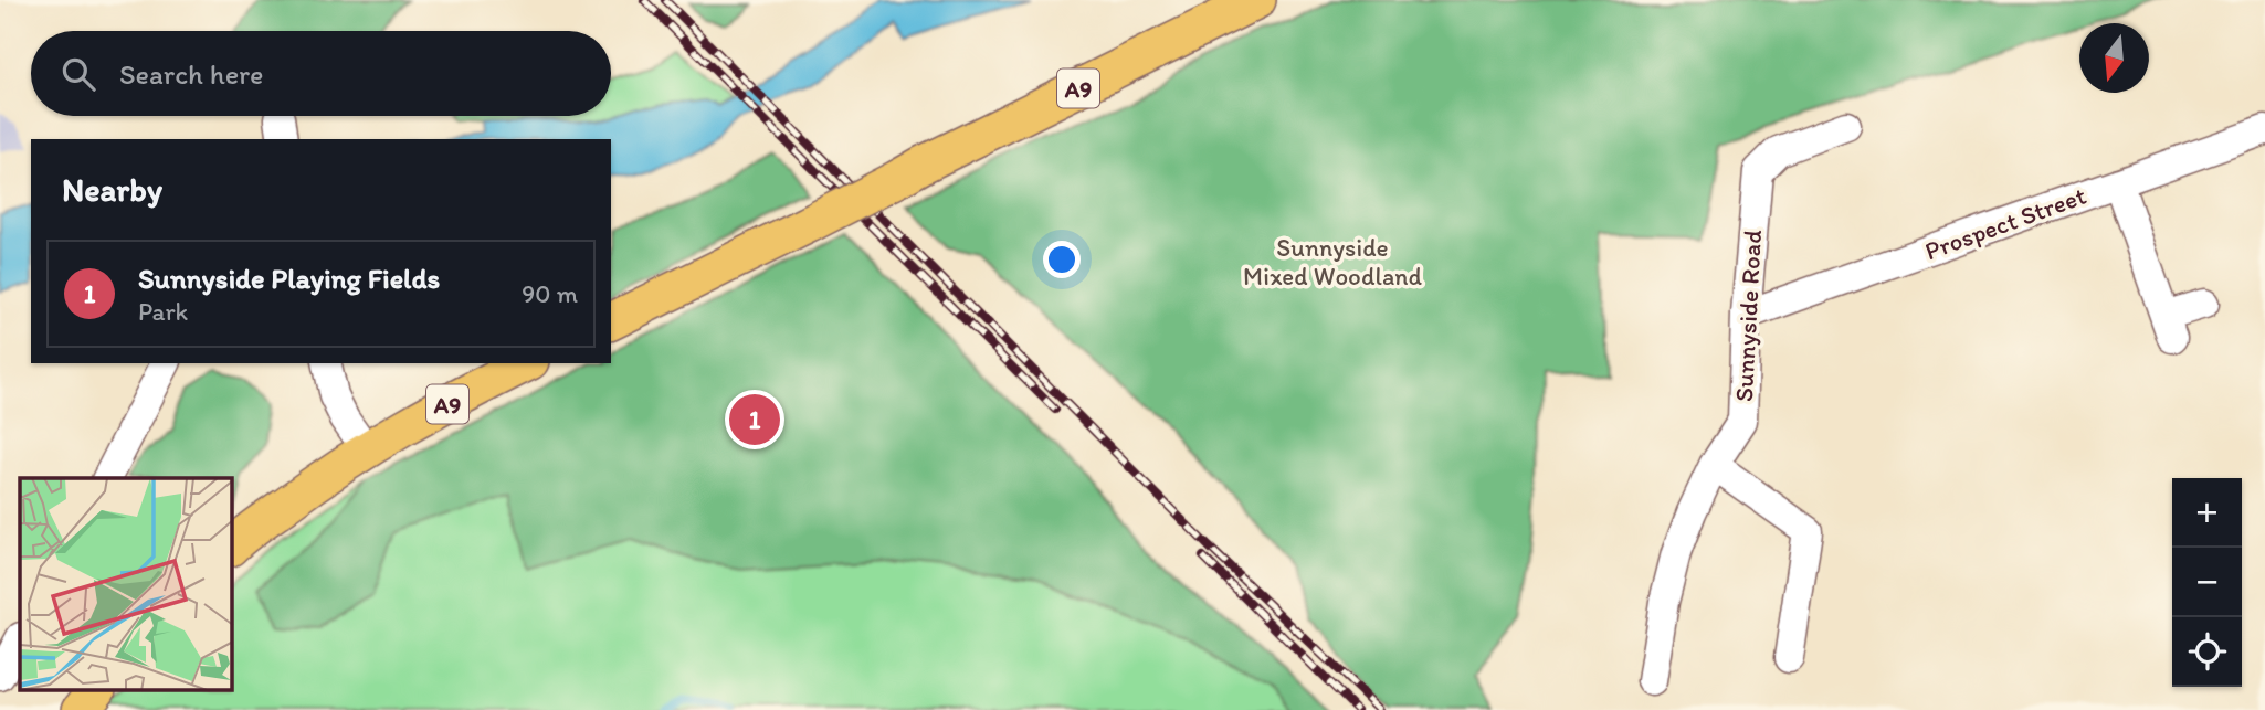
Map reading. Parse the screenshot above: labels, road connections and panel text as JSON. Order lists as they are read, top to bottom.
{
  "streets": {
    "main road": ["A9"],
    "street": ["Prospect Street", "Sunnyside Road"]
  },
  "crossings": [
    ["Prospect Street", "Sunnyside Road"]
  ],
  "parks": ["Sunnyside Mixed Woodland"],
  "north": "bottom",
  "page": {
    "search": "Search here",
    "heading": "Nearby",
    "list": [
      {
        "mark": "1",
        "name": "Sunnyside Playing Fields",
        "note": "Park",
        "value": "90 m"
      }
    ],
    "pins": "1",
    "map_buttons": ["+", "−"]
  }
}
